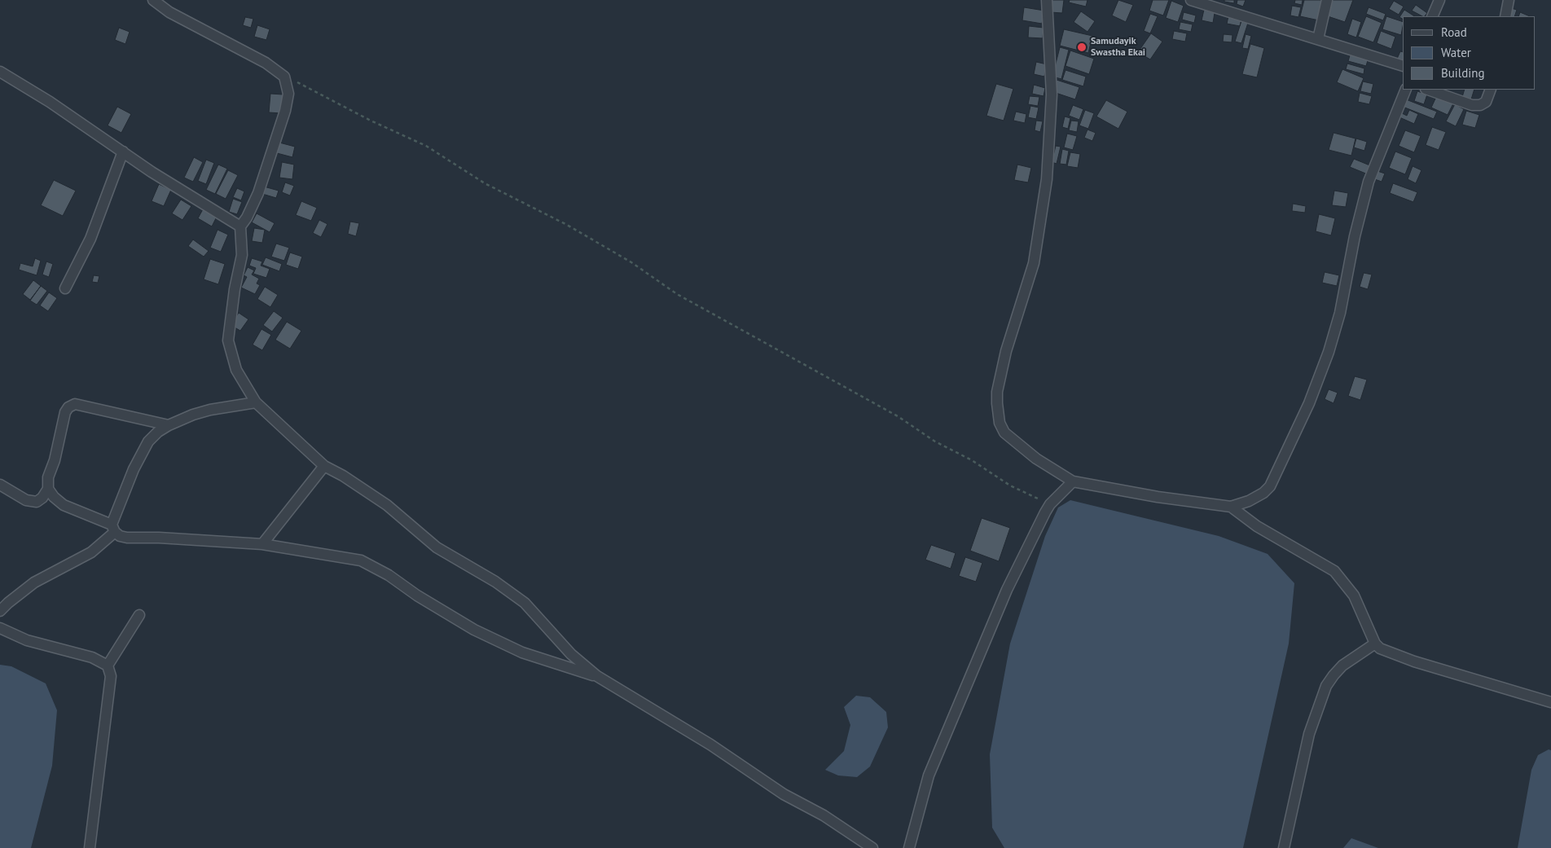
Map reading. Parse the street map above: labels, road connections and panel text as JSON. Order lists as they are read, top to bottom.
{
  "places": ["Samudayik Swastha Ekai"],
  "legend": ["Road", "Water", "Building"]
}
